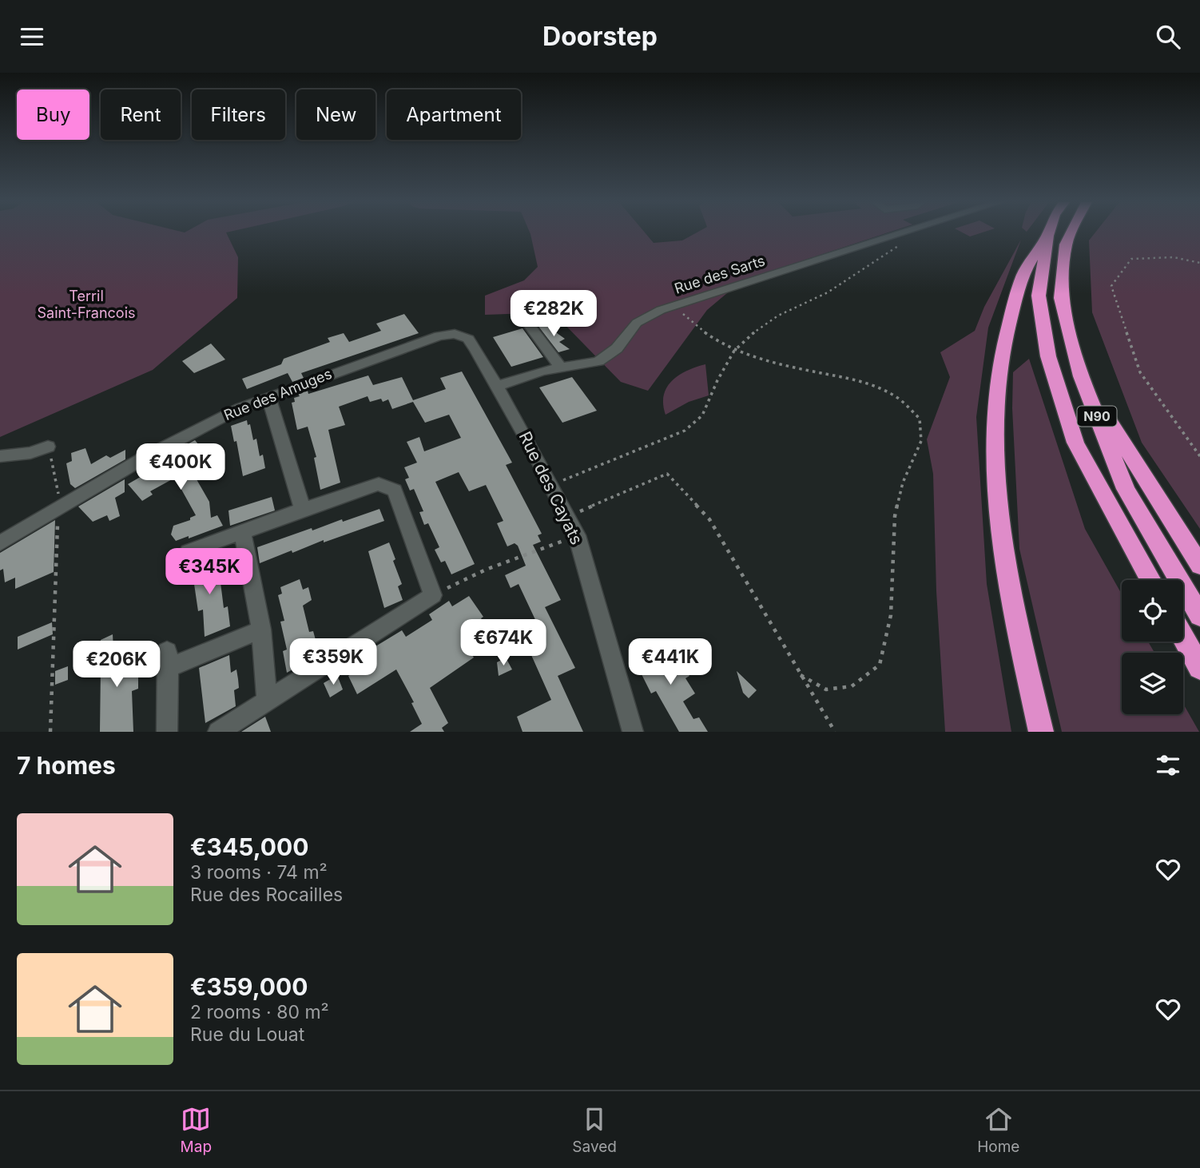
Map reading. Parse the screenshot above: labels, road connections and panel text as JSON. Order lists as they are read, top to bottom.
{
  "streets": {
    "highway": ["N90"],
    "street": ["Rue des Sarts", "Rue des Amuges", "Rue des Cayats"]
  },
  "crossings": [
    ["Rue des Sarts", "Rue des Cayats"],
    ["Rue des Amuges", "Rue des Cayats"]
  ],
  "parks": ["Terril Saint-Francois"],
  "page": {
    "header": "Doorstep",
    "chip": [
      "Buy",
      "Rent",
      "Filters",
      "New",
      "Apartment"
    ],
    "price": [
      "€282K",
      "€400K",
      "€345K",
      "€674K",
      "€359K",
      "€441K",
      "€206K"
    ],
    "heading": "7 homes",
    "list": [
      {
        "name": "€345,000",
        "note": "3 rooms · 74 m² · Rue des Rocailles"
      },
      {
        "name": "€359,000",
        "note": "2 rooms · 80 m² · Rue du Louat"
      }
    ],
    "tabs": ["Map", "Saved", "Home"]
  }
}
